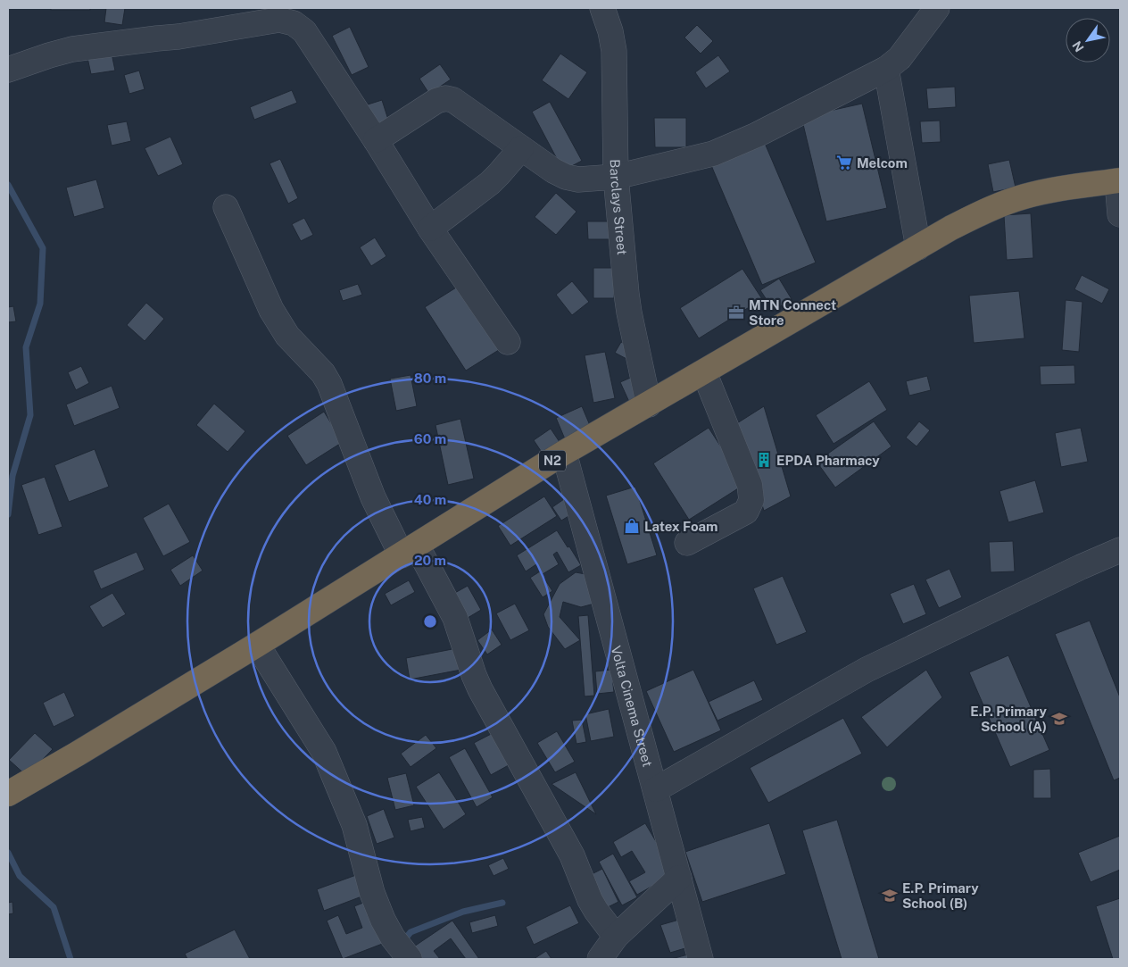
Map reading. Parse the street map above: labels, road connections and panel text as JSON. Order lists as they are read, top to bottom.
{
  "streets": {
    "highway": ["N2"],
    "street": ["Barclays Street", "Volta Cinema Street"]
  },
  "crossings": [
    ["Barclays Street", "N2"],
    ["N2", "Volta Cinema Street"]
  ],
  "places": {
    "supermarket": ["Melcom"],
    "office": ["MTN Connect Store"],
    "building": ["EPDA Pharmacy"],
    "shop": ["Latex Foam"],
    "school or university": ["E.P. Primary School (A)", "E.P. Primary School (B)"]
  },
  "north": "bottom left",
  "rings": [
    "80 m",
    "60 m",
    "40 m",
    "20 m"
  ]
}
